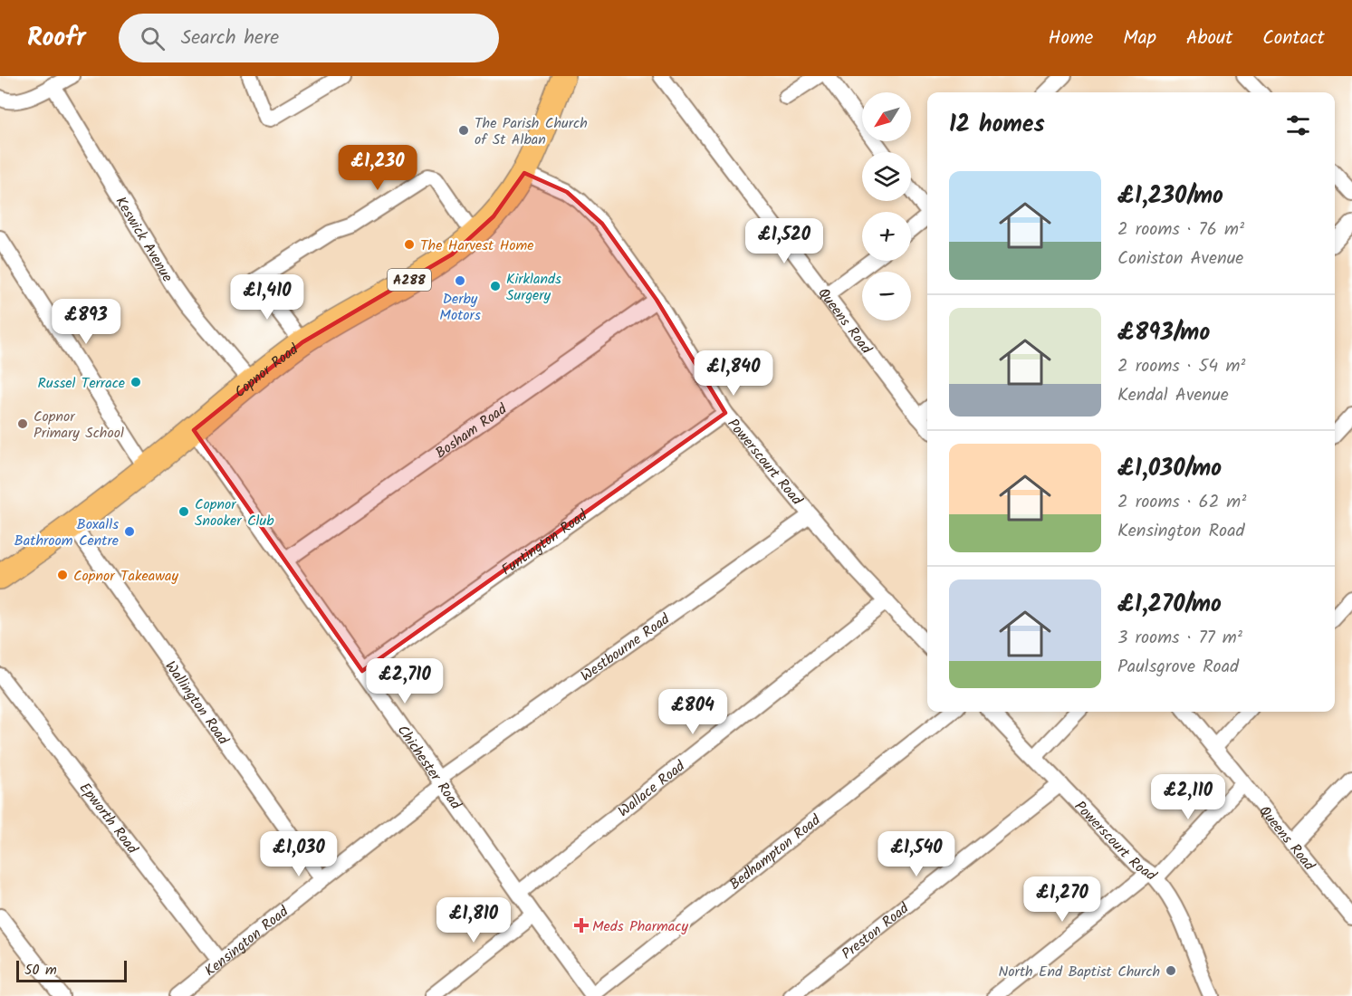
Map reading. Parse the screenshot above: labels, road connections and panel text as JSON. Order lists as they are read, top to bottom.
{
  "streets": {
    "main road": ["A288", "Copnor Road"],
    "street": [
      "Keswick Avenue",
      "Queens Road",
      "Bosham Road",
      "Powerscourt Road",
      "Funtington Road",
      "Westbourne Road",
      "Wallington Road",
      "Chichester Road",
      "Wallace Road",
      "Epworth Road",
      "Bedhampton Road",
      "Preston Road",
      "Kensington Road"
    ]
  },
  "crossings": [
    ["Keswick Avenue", "Copnor Road"],
    ["Copnor Road", "Powerscourt Road"],
    ["Copnor Road", "Wallington Road"],
    ["Copnor Road", "Chichester Road"],
    ["Bosham Road", "Powerscourt Road"],
    ["Bosham Road", "Chichester Road"],
    ["Powerscourt Road", "Funtington Road"],
    ["Powerscourt Road", "Westbourne Road"],
    ["Powerscourt Road", "Wallace Road"],
    ["Powerscourt Road", "Preston Road"],
    ["Funtington Road", "Chichester Road"],
    ["Westbourne Road", "Chichester Road"],
    ["Westbourne Road", "Kensington Road"],
    ["Wallington Road", "Kensington Road"],
    ["Chichester Road", "Wallace Road"],
    ["Chichester Road", "Bedhampton Road"],
    ["Chichester Road", "Kensington Road"],
    ["Epworth Road", "Kensington Road"]
  ],
  "places": {
    "other": [
      "The Parish Church of St Alban",
      "The Harvest Home",
      "Derby Motors",
      "Kirklands Surgery",
      "Russel Terrace",
      "Copnor Primary School",
      "Copnor Snooker Club",
      "Boxalls Bathroom Centre",
      "Copnor Takeaway",
      "North End Baptist Church"
    ],
    "health": ["Meds Pharmacy"]
  },
  "scale_bar": "50 m",
  "north": "bottom left",
  "page": {
    "header": "Roofr",
    "search": "Search here",
    "nav": [
      "Home",
      "Map",
      "About",
      "Contact"
    ],
    "map_buttons": ["+", "−"],
    "heading": "12 homes",
    "price": [
      "£1,230",
      "£1,520",
      "£1,410",
      "£893",
      "£1,840",
      "£2,710",
      "£804",
      "£2,110",
      "£1,030",
      "£1,540",
      "£1,270",
      "£1,810"
    ],
    "list": [
      {
        "name": "£1,230/mo",
        "note": "2 rooms · 76 m² · Coniston Avenue"
      },
      {
        "name": "£893/mo",
        "note": "2 rooms · 54 m² · Kendal Avenue"
      },
      {
        "name": "£1,030/mo",
        "note": "2 rooms · 62 m² · Kensington Road"
      },
      {
        "name": "£1,270/mo",
        "note": "3 rooms · 77 m² · Paulsgrove Road"
      }
    ],
    "scale": "50 m"
  }
}
